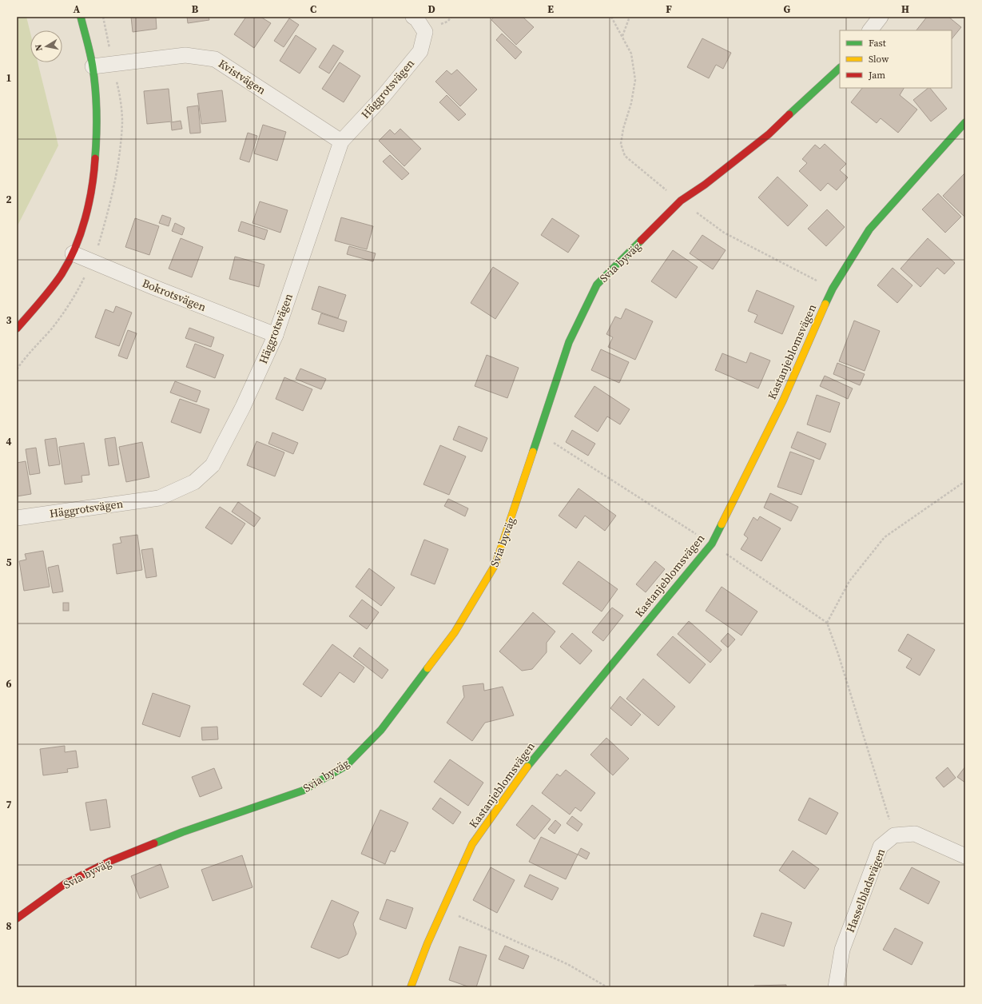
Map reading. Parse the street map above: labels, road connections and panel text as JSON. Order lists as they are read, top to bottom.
{
  "streets": {
    "street": [
      "Kvistvägen",
      "Häggrotsvägen",
      "Svia byväg",
      "Bokrotsvägen",
      "Kastanjeblomsvägen",
      "Hasselbladsvägen"
    ]
  },
  "crossings": [
    ["Kvistvägen", "Häggrotsvägen"],
    ["Häggrotsvägen", "Bokrotsvägen"]
  ],
  "legend": ["Fast", "Slow", "Jam"],
  "north": "left",
  "grid": {
    "columns": [
      "A",
      "B",
      "C",
      "D",
      "E",
      "F",
      "G",
      "H"
    ],
    "rows": [
      "1",
      "2",
      "3",
      "4",
      "5",
      "6",
      "7",
      "8"
    ]
  }
}
